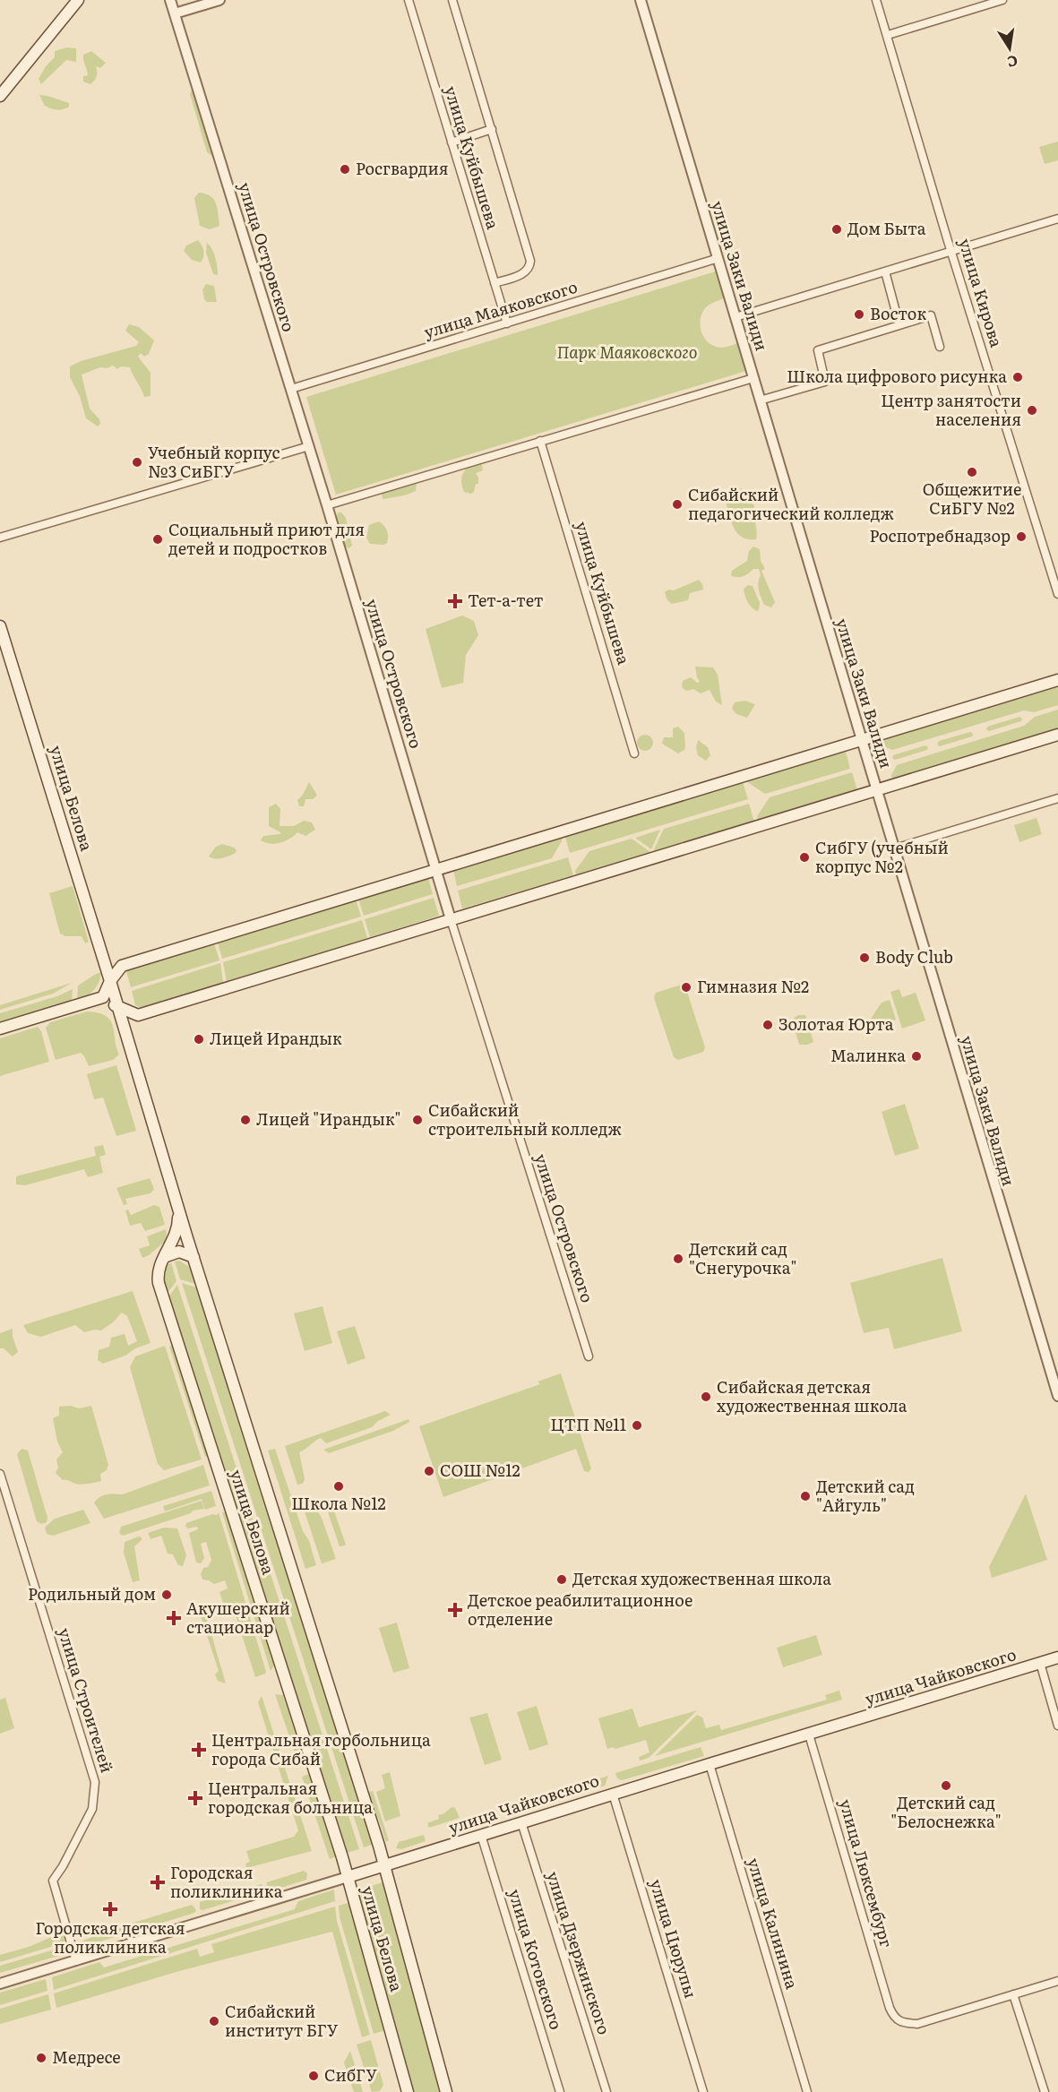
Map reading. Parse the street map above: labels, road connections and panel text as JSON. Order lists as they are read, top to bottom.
{
  "streets": {
    "main road": ["улица Белова", "улица Чайковского"],
    "street": [
      "улица Куйбышева",
      "улица Островского",
      "улица Заки Валиди",
      "улица Кирова",
      "улица Маяковского",
      "улица Строителей",
      "улица Люксембург",
      "улица Калинина",
      "улица Цюрупы",
      "улица Дзержинского",
      "улица Котовского"
    ]
  },
  "crossings": [
    ["улица Куйбышева", "улица Маяковского"],
    ["улица Островского", "улица Маяковского"],
    ["улица Заки Валиди", "улица Маяковского"],
    ["улица Белова", "улица Чайковского"],
    ["улица Чайковского", "улица Строителей"],
    ["улица Чайковского", "улица Люксембург"],
    ["улица Чайковского", "улица Калинина"],
    ["улица Чайковского", "улица Цюрупы"],
    ["улица Чайковского", "улица Дзержинского"],
    ["улица Чайковского", "улица Котовского"]
  ],
  "parks": ["Парк Маяковского"],
  "places": {
    "other": [
      "Росгвардия",
      "Дом Быта",
      "Восток",
      "Школа цифрового рисунка",
      "Центр занятости населения",
      "Учебный корпус №3 СиБГУ",
      "Общежитие СиБГУ №2",
      "Сибайский педагогический колледж",
      "Роспотребнадзор",
      "Социальный приют для детей и подростков",
      "СибГУ (учебный корпус №2",
      "Body Club",
      "Гимназия №2",
      "Золотая Юрта",
      "Лицей Ирандык",
      "Малинка",
      "Лицей \"Ирандык\"",
      "Сибайский строительный колледж",
      "Детский сад \"Снегурочка\"",
      "Сибайская детская художественная школа",
      "ЦТП №11",
      "СОШ №12",
      "Школа №12",
      "Детский сад \"Айгуль\"",
      "Детская художественная школа",
      "Родильный дом",
      "Детский сад \"Белоснежка\"",
      "Сибайский институт БГУ",
      "Медресе",
      "СибГУ"
    ],
    "health": [
      "Тет-а-тет",
      "Детское реабилитационное отделение",
      "Акушерский стационар",
      "Центральная горбольница города Сибай",
      "Центральная городская больница",
      "Городская поликлиника",
      "Городская детская поликлиника"
    ]
  },
  "north": "bottom"
}
